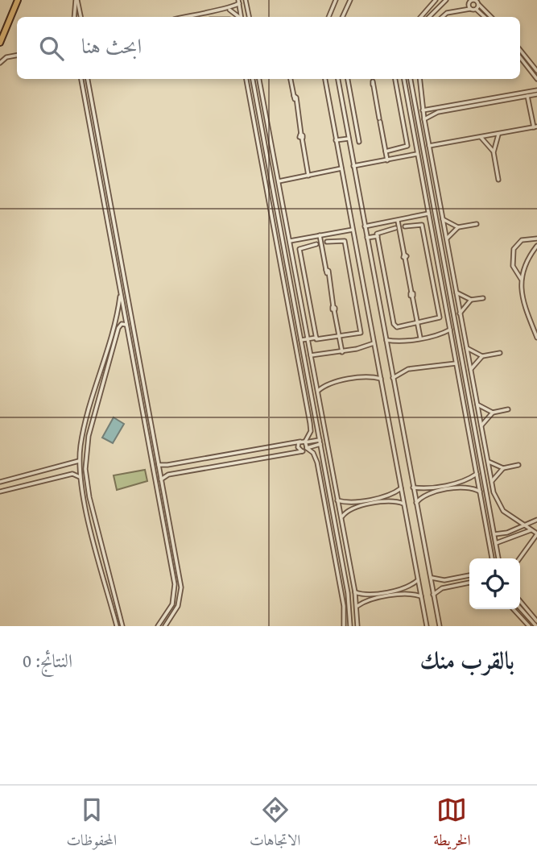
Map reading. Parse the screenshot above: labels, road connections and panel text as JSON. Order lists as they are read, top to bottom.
{
  "page": {
    "search": "ابحث هنا",
    "heading": ["بالقرب منك", "النتائج: 0"],
    "nav": ["الخريطة", "الاتجاهات", "المحفوظات"]
  }
}
